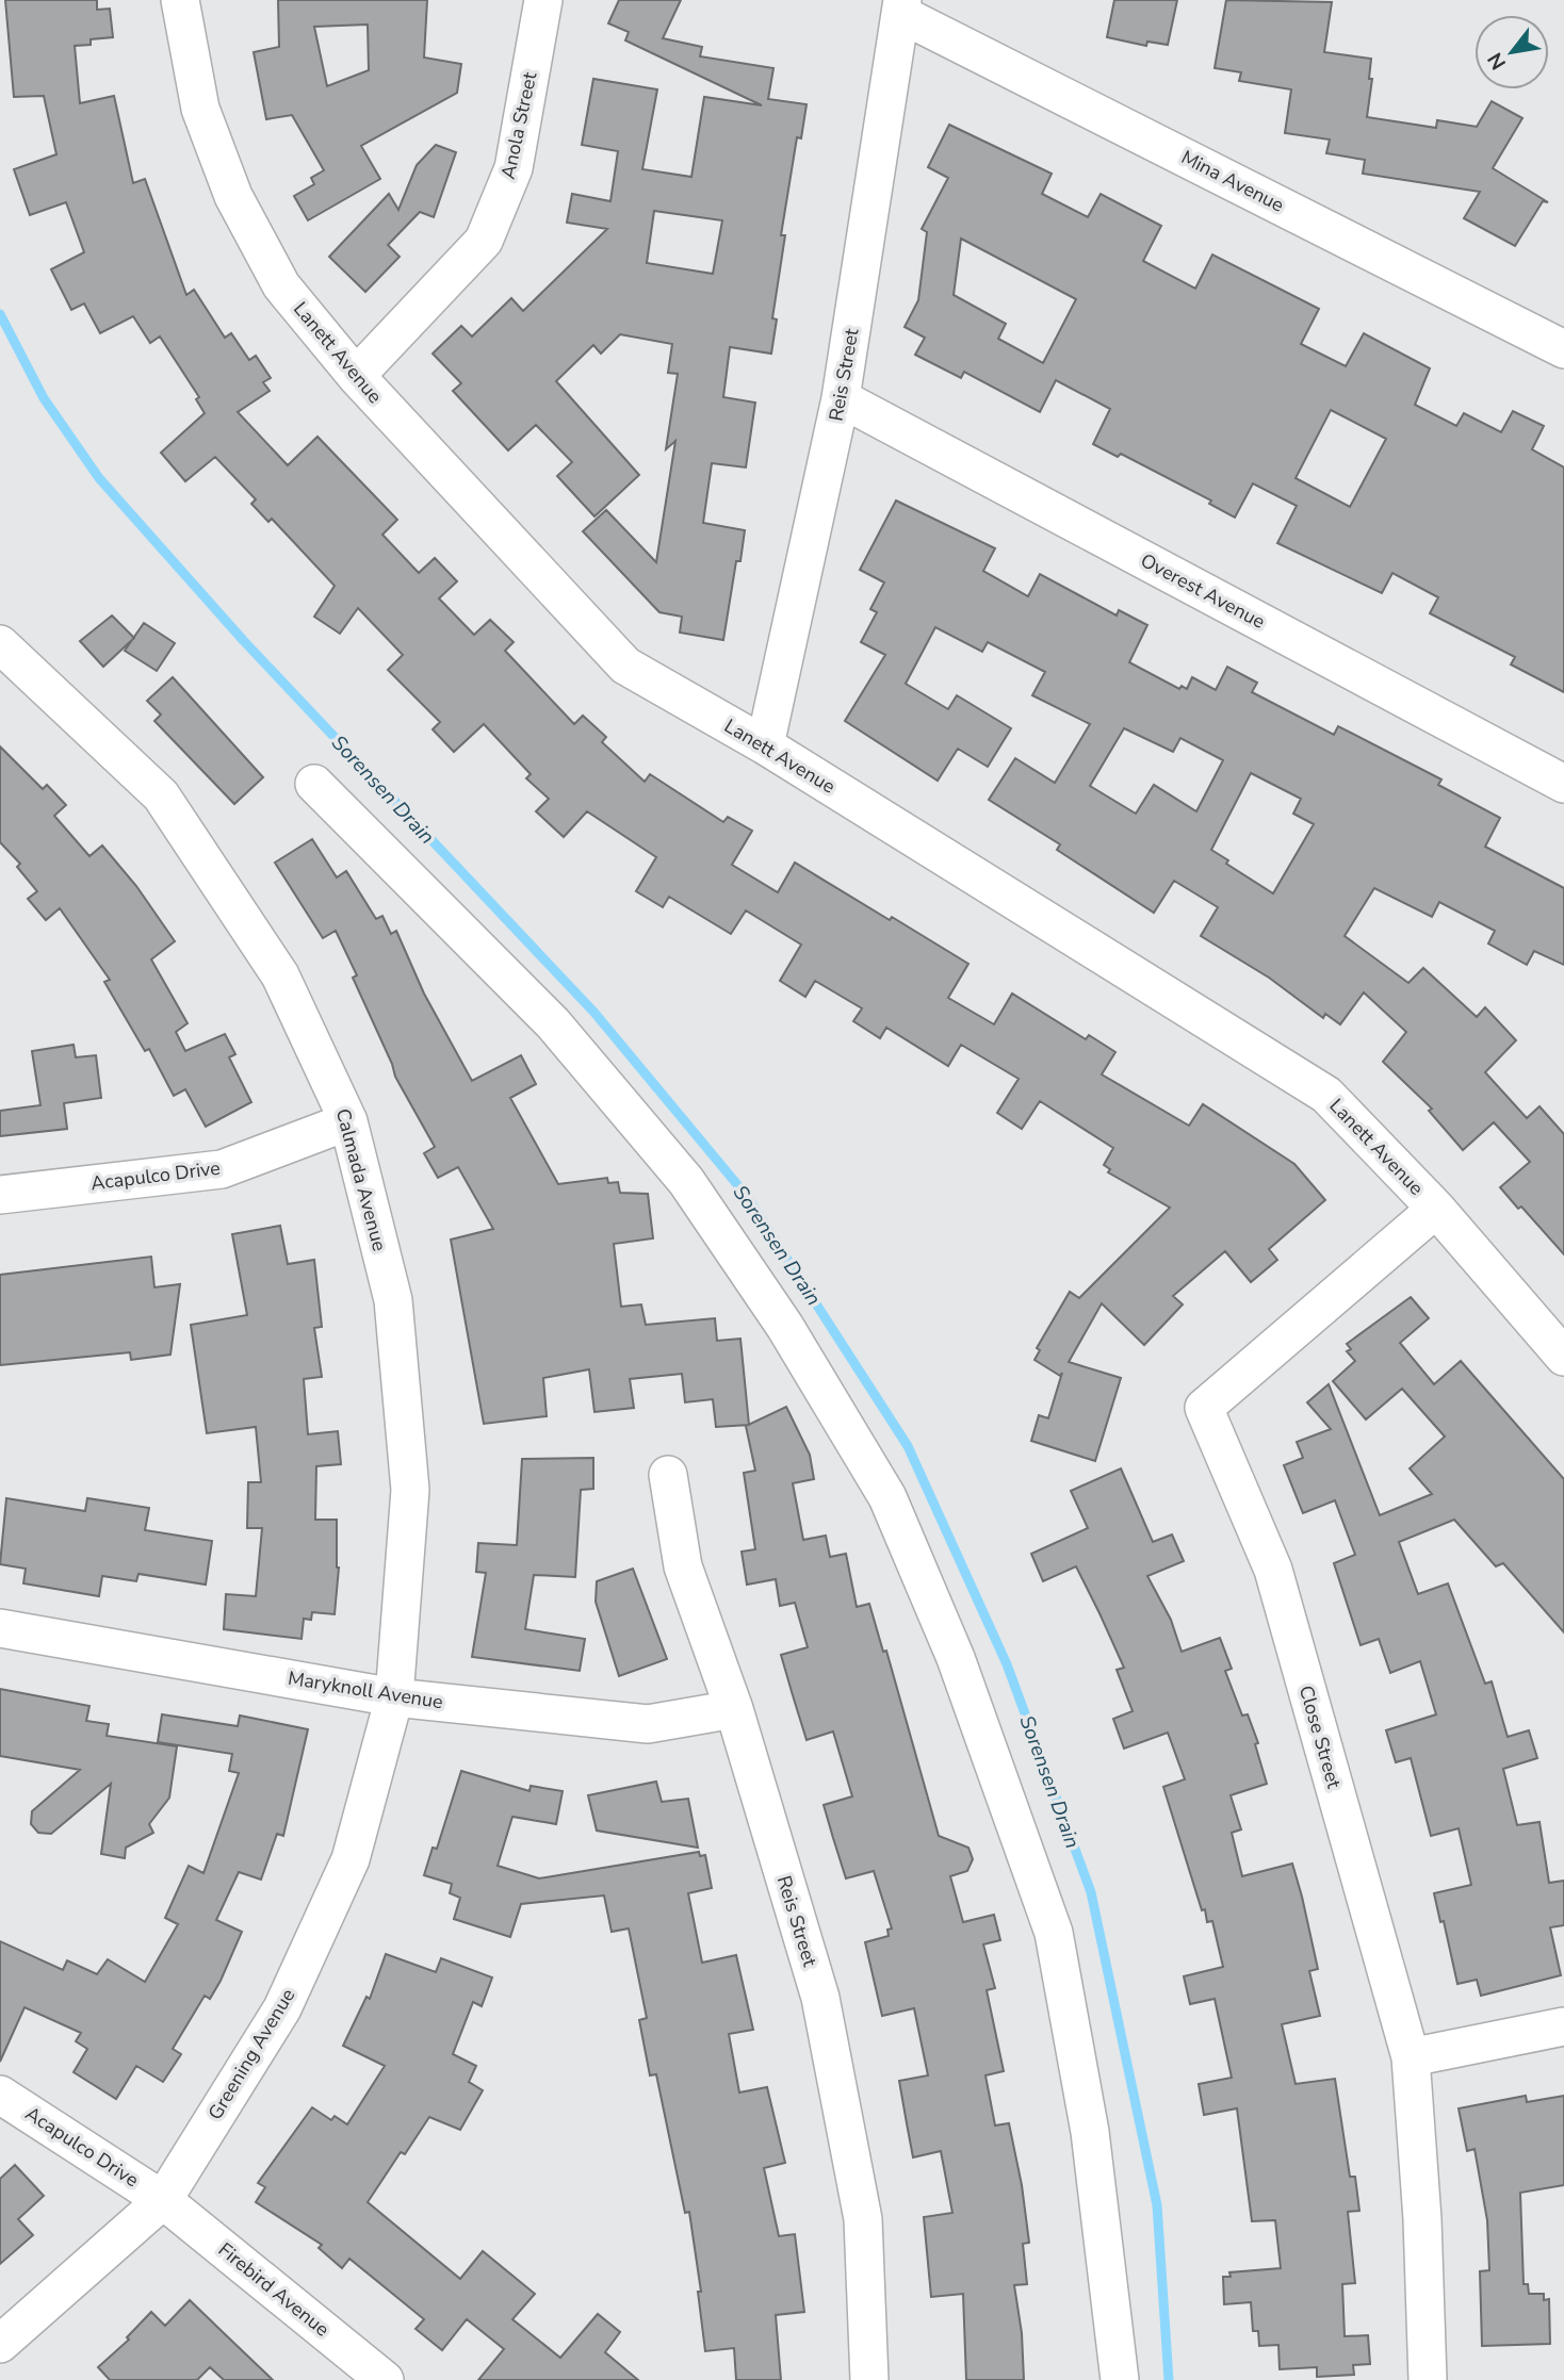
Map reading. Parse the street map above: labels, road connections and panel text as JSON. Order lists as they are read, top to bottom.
{
  "streets": {
    "street": [
      "Anola Street",
      "Mina Avenue",
      "Lanett Avenue",
      "Reis Street",
      "Overest Avenue",
      "Acapulco Drive",
      "Calmada Avenue",
      "Maryknoll Avenue",
      "Close Street",
      "Greening Avenue",
      "Firebird Avenue"
    ]
  },
  "crossings": [
    ["Anola Street", "Lanett Avenue"],
    ["Mina Avenue", "Reis Street"],
    ["Lanett Avenue", "Reis Street"],
    ["Lanett Avenue", "Close Street"],
    ["Reis Street", "Overest Avenue"],
    ["Reis Street", "Maryknoll Avenue"],
    ["Acapulco Drive", "Calmada Avenue"],
    ["Acapulco Drive", "Greening Avenue"],
    ["Acapulco Drive", "Firebird Avenue"],
    ["Calmada Avenue", "Maryknoll Avenue"],
    ["Calmada Avenue", "Greening Avenue"],
    ["Maryknoll Avenue", "Greening Avenue"],
    ["Greening Avenue", "Firebird Avenue"]
  ],
  "water": ["Sorensen Drain"],
  "north": "bottom left"
}
